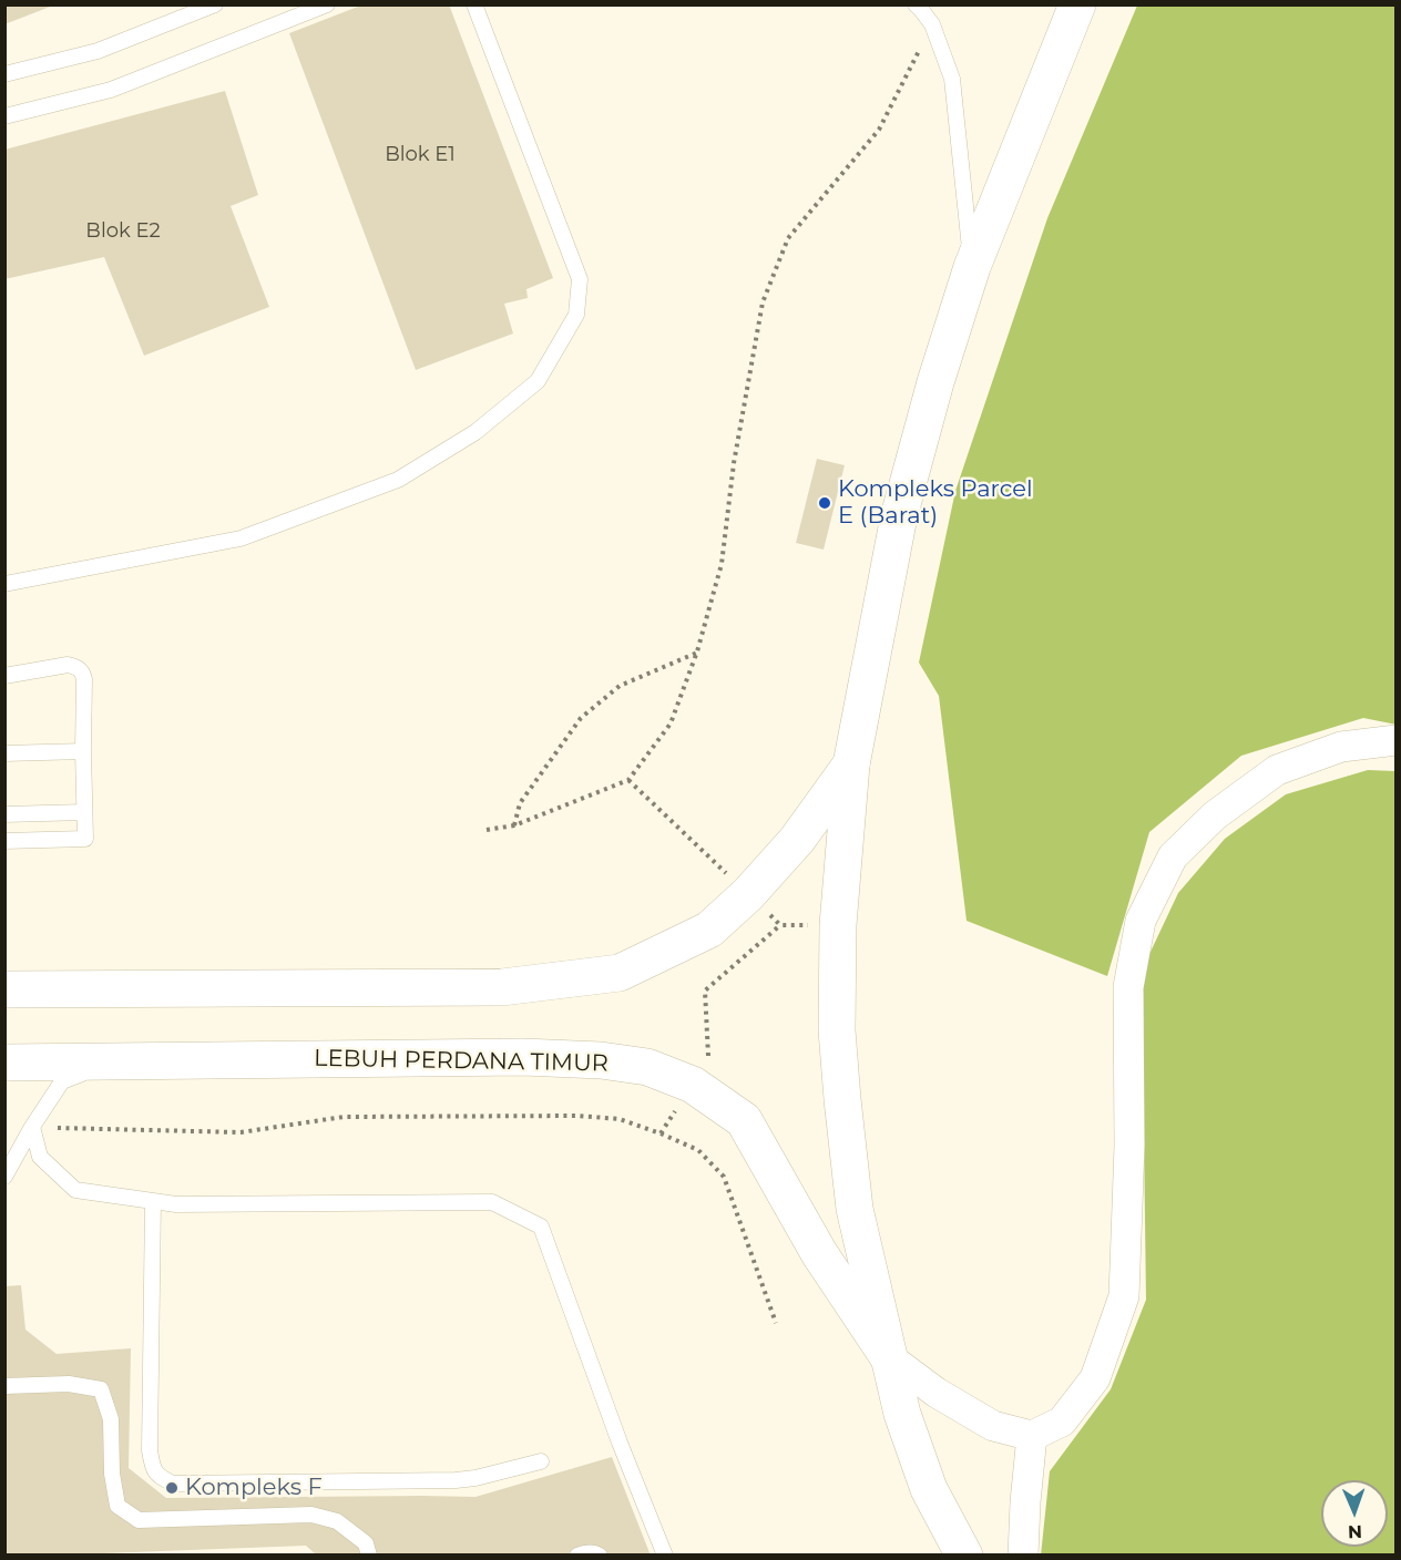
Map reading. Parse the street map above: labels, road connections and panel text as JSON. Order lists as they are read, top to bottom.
{
  "streets": {
    "main road": ["LEBUH PERDANA TIMUR"]
  },
  "places": ["Kompleks Parcel E (Barat)", "Kompleks F"],
  "house_numbers": ["Blok E1", "Blok E2"],
  "north": "bottom"
}
